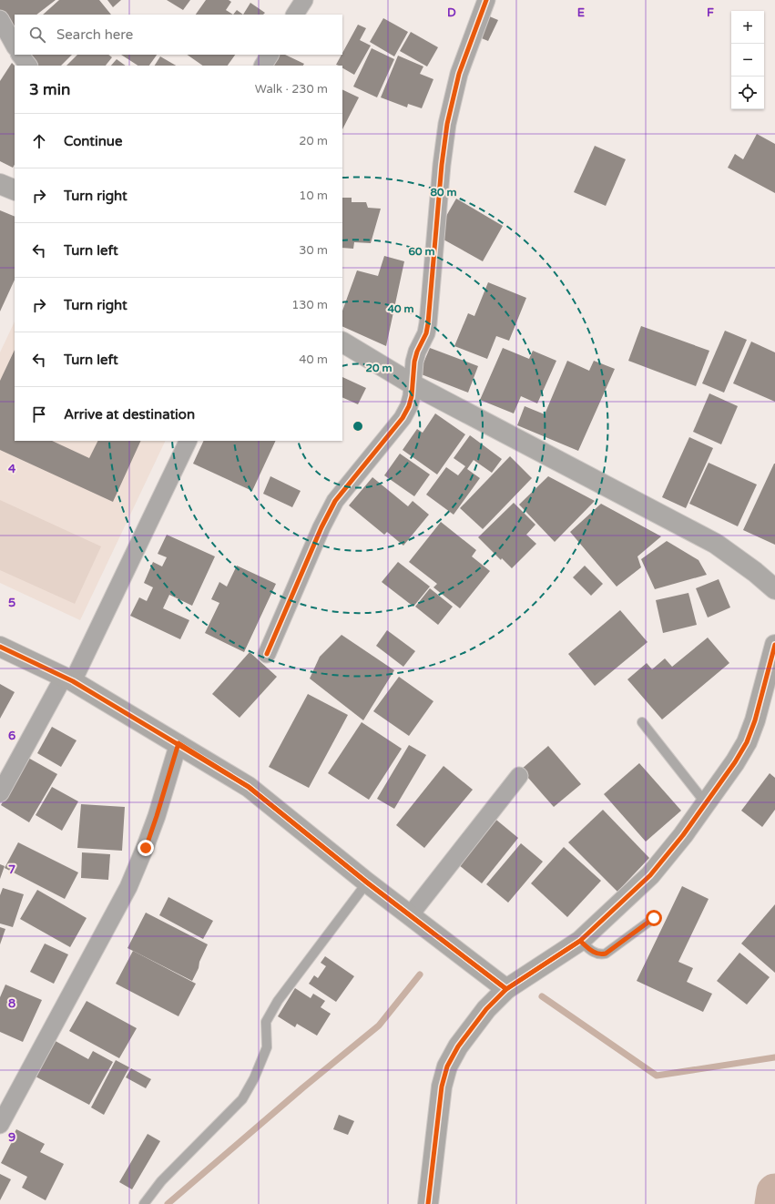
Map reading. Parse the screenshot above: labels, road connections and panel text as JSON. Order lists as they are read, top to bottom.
{
  "page": {
    "map_buttons": ["+", "−"],
    "search": "Search here",
    "heading": ["3 min", "Walk · 230 m"],
    "list": [
      ["Continue", "20 m"],
      ["Turn right", "10 m"],
      ["Turn left", "30 m"],
      ["Turn right", "130 m"],
      ["Turn left", "40 m"],
      "Arrive at destination"
    ]
  },
  "grid": {
    "columns": ["D", "E", "F"],
    "rows": [
      "4",
      "5",
      "6",
      "7",
      "8",
      "9"
    ]
  },
  "rings": [
    "80 m",
    "60 m",
    "40 m",
    "20 m"
  ]
}
